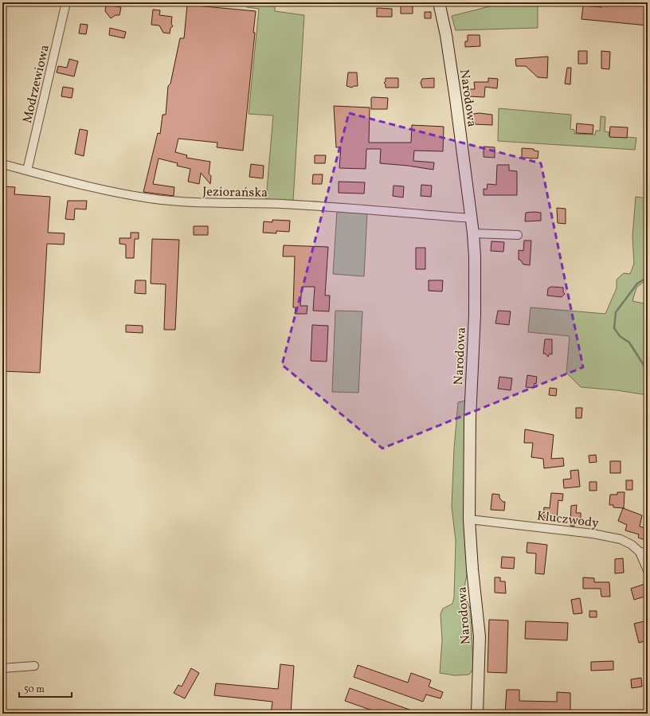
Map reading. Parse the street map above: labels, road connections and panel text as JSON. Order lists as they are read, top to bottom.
{
  "streets": {
    "street": [
      "Modrzewiowa",
      "Narodowa",
      "Jeziorańska",
      "Kluczwody"
    ]
  },
  "crossings": [
    ["Modrzewiowa", "Jeziorańska"],
    ["Narodowa", "Jeziorańska"],
    ["Narodowa", "Kluczwody"]
  ],
  "scale_bar": "50 m"
}
